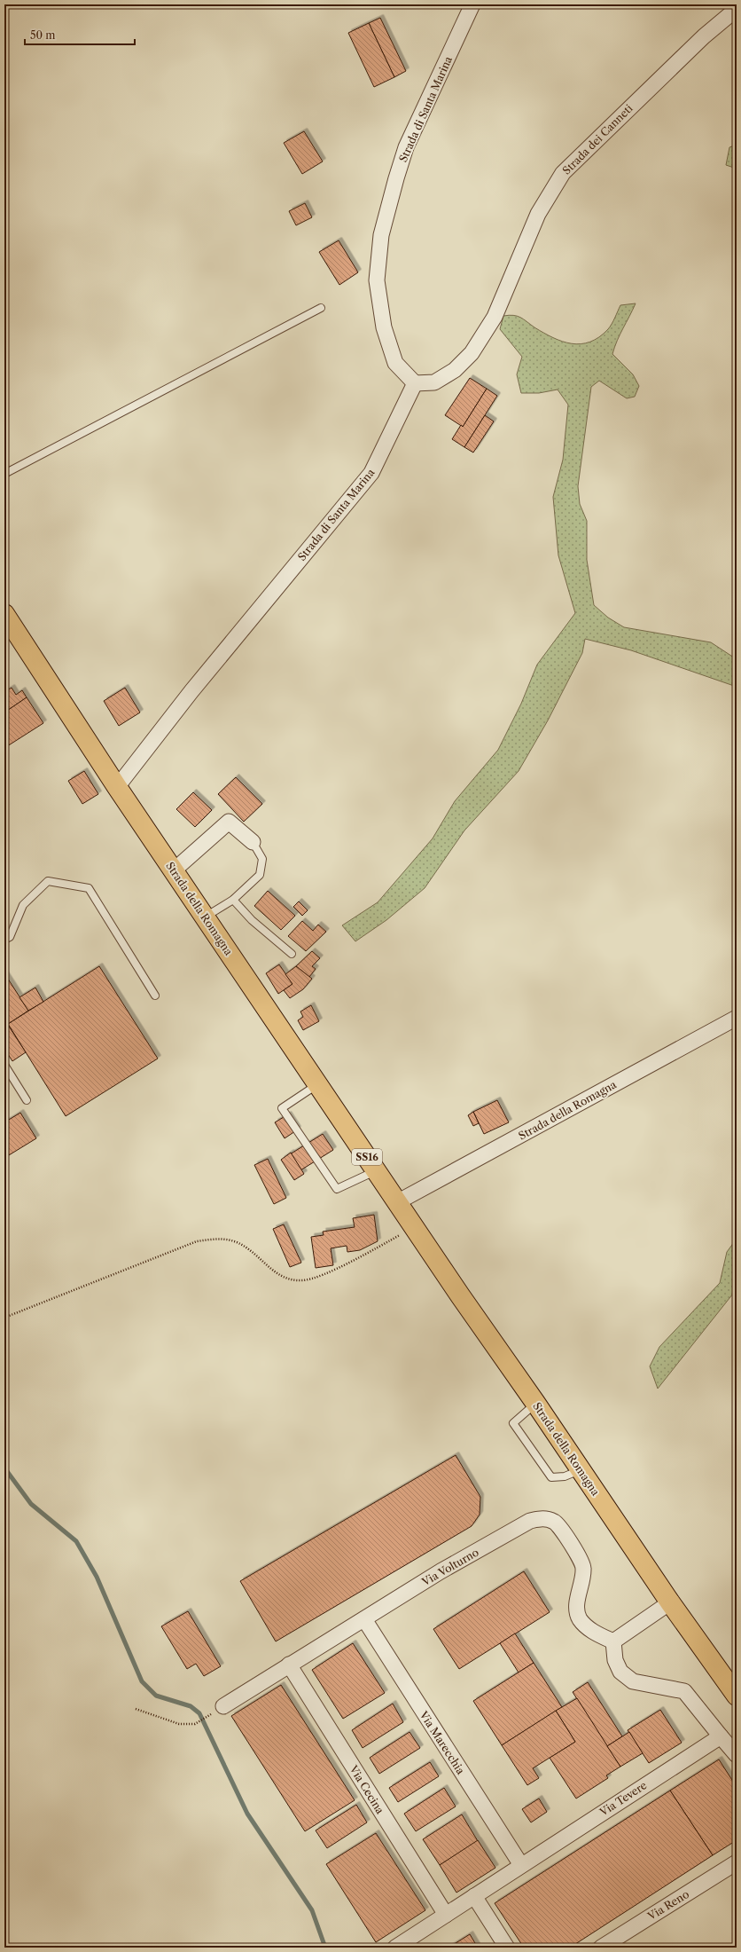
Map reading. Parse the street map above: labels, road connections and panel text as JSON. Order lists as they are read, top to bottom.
{
  "streets": {
    "main road": ["Strada della Romagna", "SS16"],
    "street": [
      "Strada di Santa Marina",
      "Strada dei Canneti",
      "Via Volturno",
      "Via Marecchia",
      "Via Cecina",
      "Via Tevere",
      "Via Reno"
    ]
  },
  "crossings": [
    ["Strada di Santa Marina", "Strada dei Canneti"],
    ["Strada di Santa Marina", "Strada della Romagna"],
    ["Via Volturno", "Via Marecchia"],
    ["Via Volturno", "Via Cecina"],
    ["Via Marecchia", "Via Tevere"],
    ["Via Cecina", "Via Tevere"]
  ],
  "scale_bar": "50 m"
}
